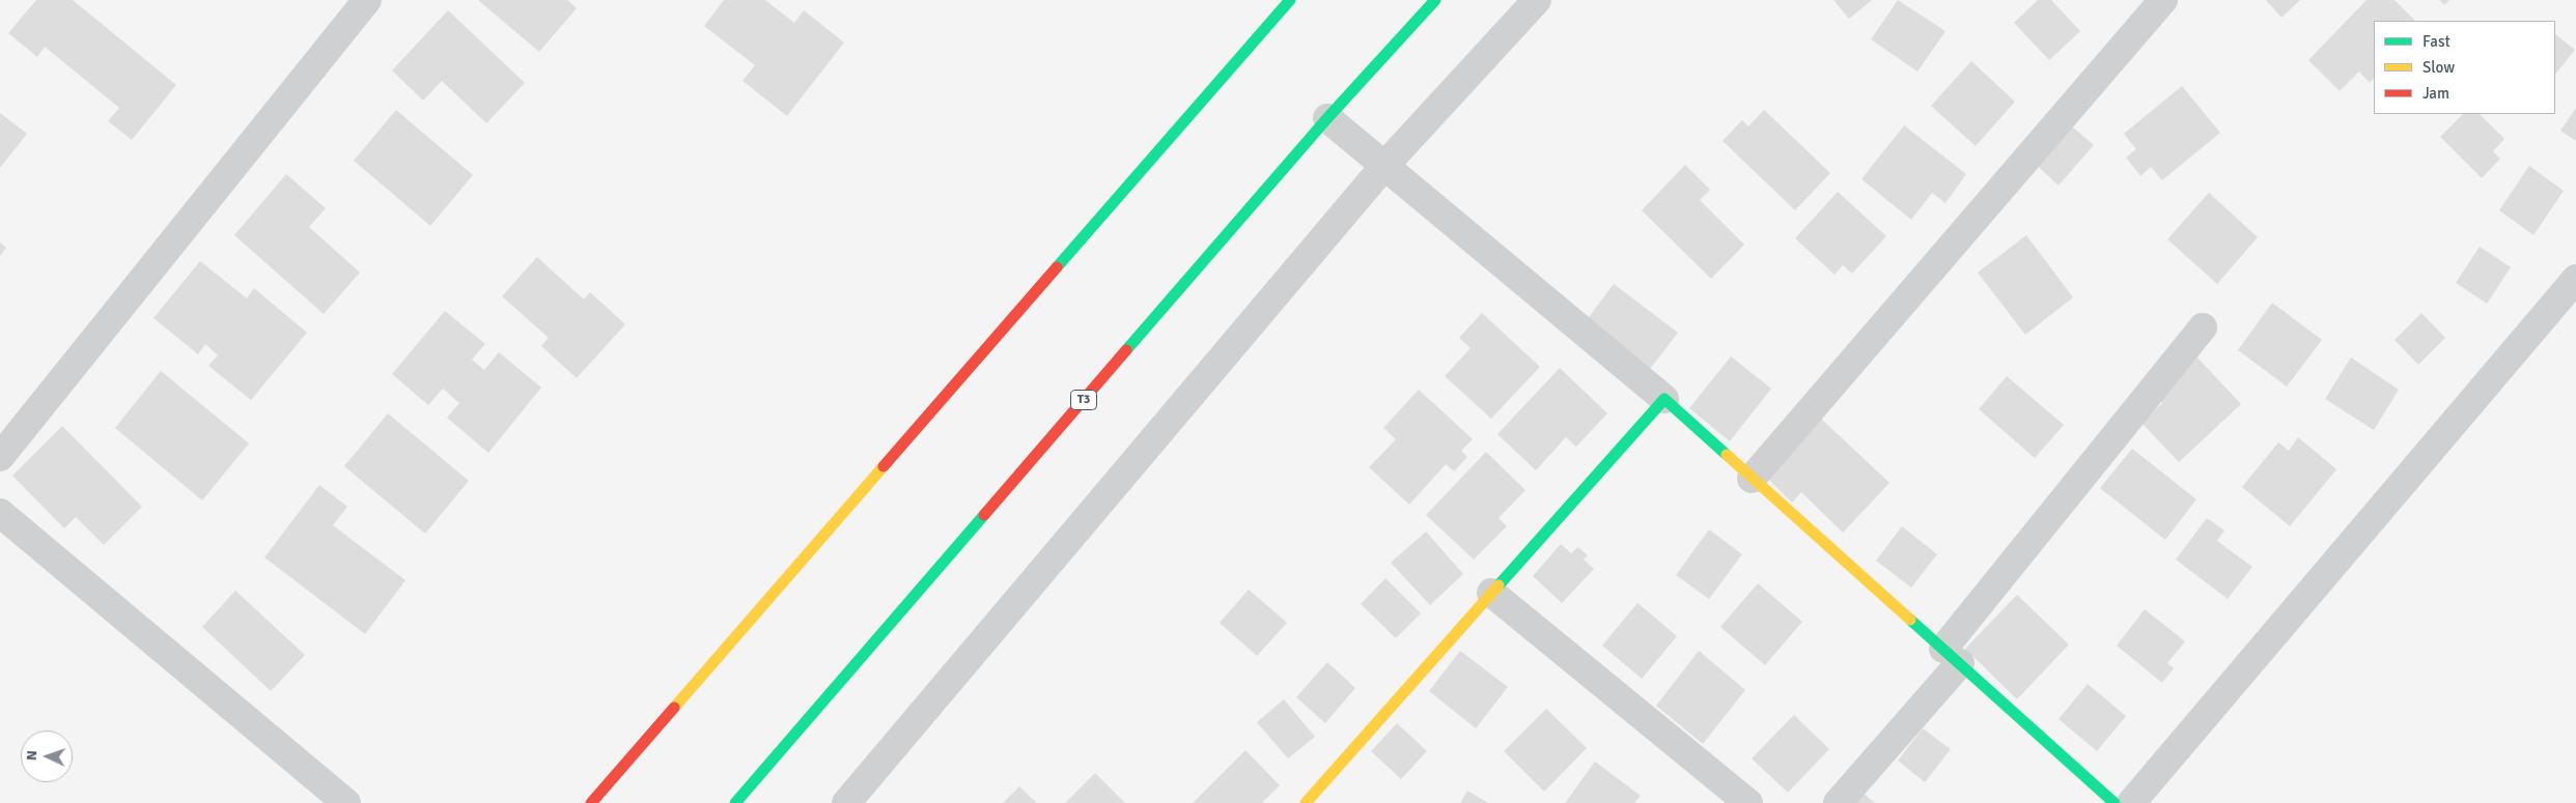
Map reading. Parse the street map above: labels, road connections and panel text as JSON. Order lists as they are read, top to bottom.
{
  "streets": {
    "main road": ["T3"]
  },
  "legend": ["Fast", "Slow", "Jam"],
  "north": "left"
}
